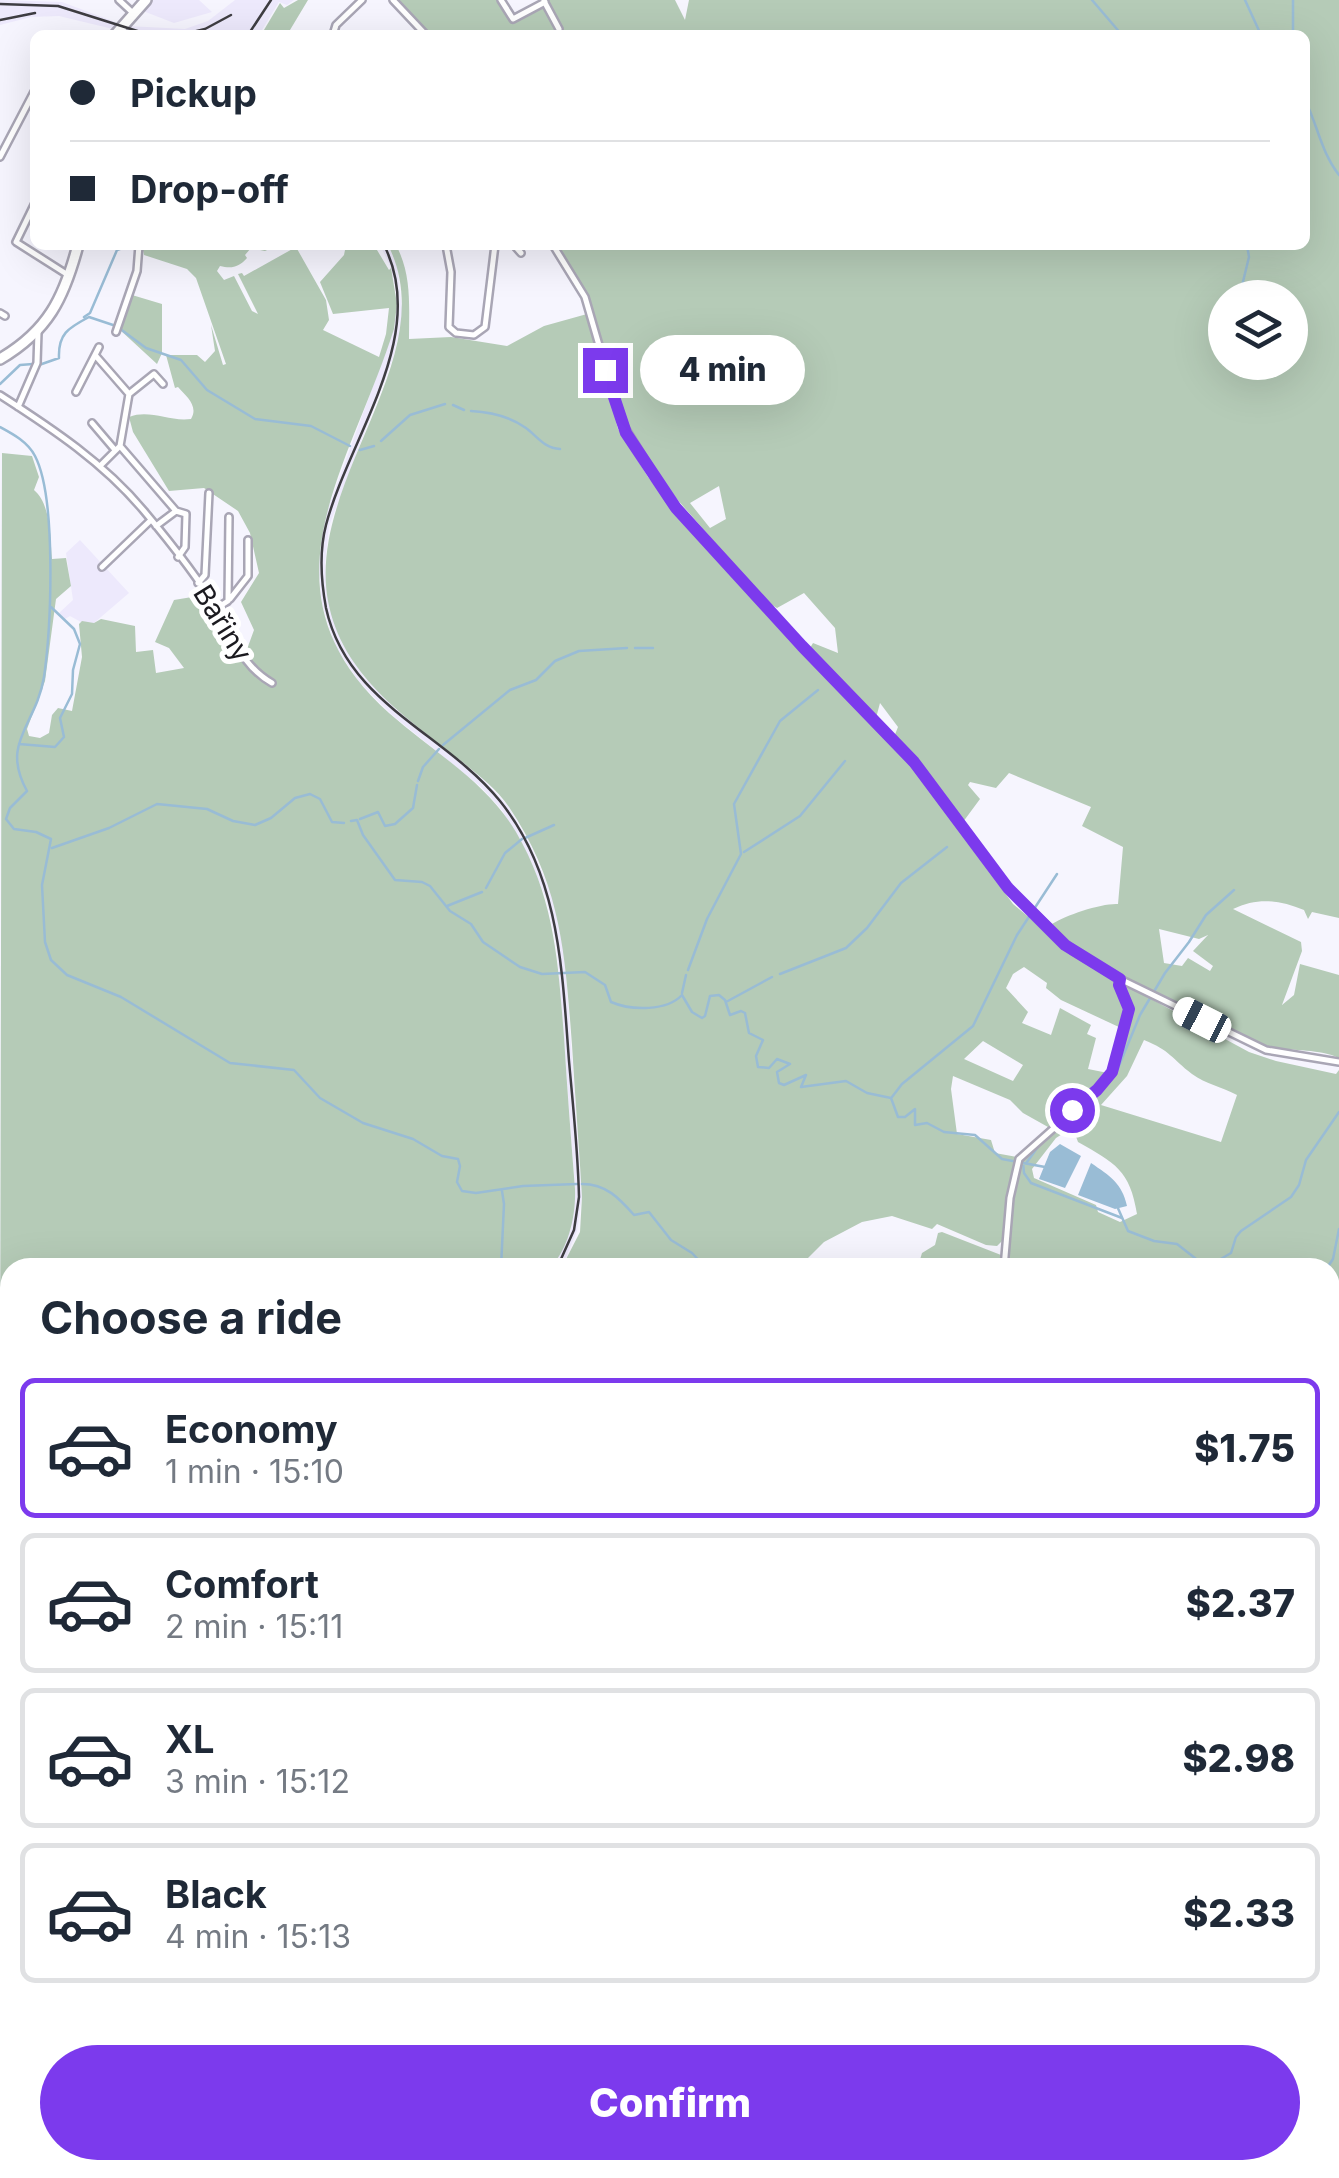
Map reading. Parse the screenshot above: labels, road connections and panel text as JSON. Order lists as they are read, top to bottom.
{
  "streets": {
    "street": ["Bařiny"]
  },
  "page": {
    "banner": ["Pickup", "Drop-off"],
    "bubble": "4 min",
    "heading": "Choose a ride",
    "list": [
      {
        "name": "Economy",
        "note": "1 min · 15:10",
        "value": "$1.75"
      },
      {
        "name": "Comfort",
        "note": "2 min · 15:11",
        "value": "$2.37"
      },
      {
        "name": "XL",
        "note": "3 min · 15:12",
        "value": "$2.98"
      },
      {
        "name": "Black",
        "note": "4 min · 15:13",
        "value": "$2.33"
      }
    ],
    "buttons": "Confirm"
  }
}
